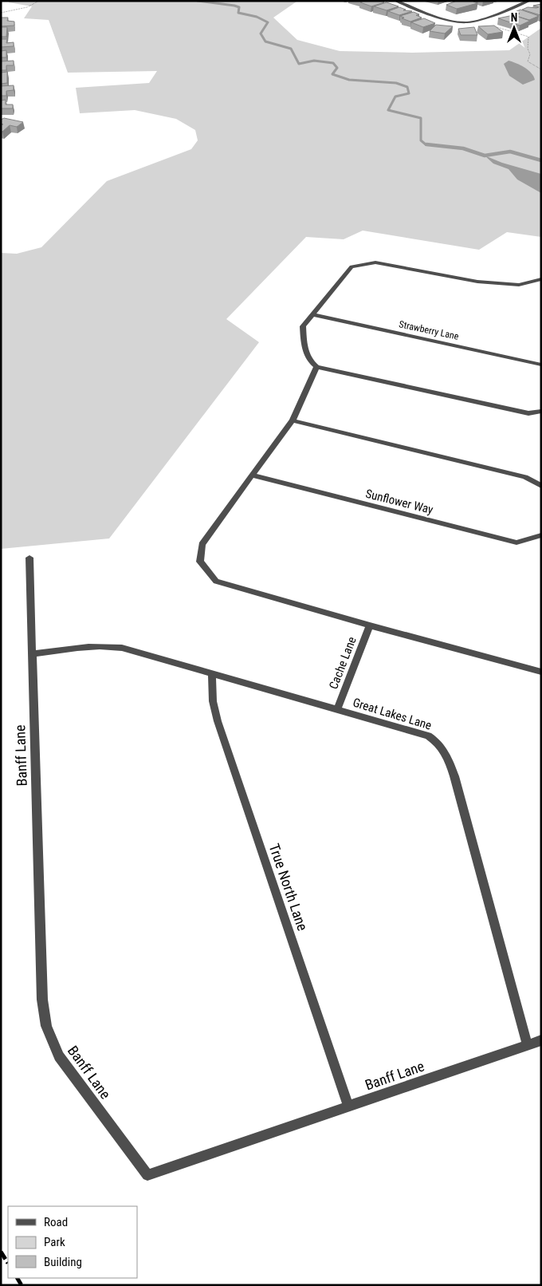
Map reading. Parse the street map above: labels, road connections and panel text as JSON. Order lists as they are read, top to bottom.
{
  "streets": {
    "street": [
      "Strawberry Lane",
      "Sunflower Way",
      "Cache Lane",
      "Great Lakes Lane",
      "Banff Lane",
      "True North Lane"
    ]
  },
  "crossings": [
    ["Cache Lane", "Great Lakes Lane"],
    ["Great Lakes Lane", "Banff Lane"],
    ["Great Lakes Lane", "True North Lane"],
    ["Banff Lane", "True North Lane"]
  ],
  "legend": ["Road", "Park", "Building"],
  "north": "top"
}
